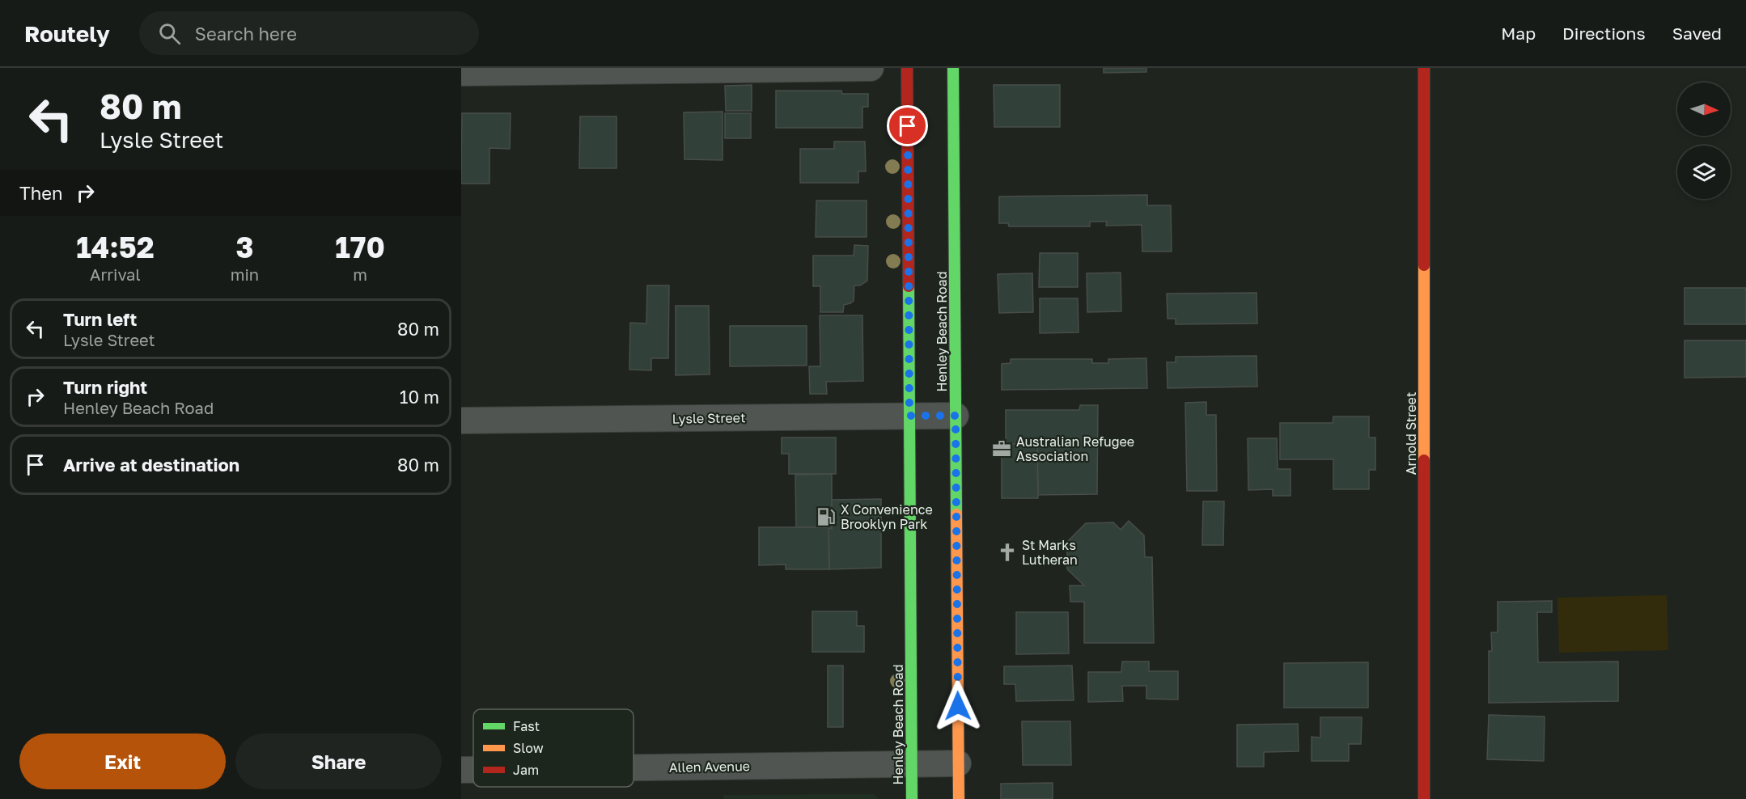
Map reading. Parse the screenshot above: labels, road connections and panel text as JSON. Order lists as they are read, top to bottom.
{
  "streets": {
    "main road": ["Henley Beach Road", "Arnold Street"],
    "street": ["Lysle Street", "Allen Avenue"]
  },
  "crossings": [
    ["Henley Beach Road", "Lysle Street"],
    ["Henley Beach Road", "Allen Avenue"]
  ],
  "places": {
    "office": ["Australian Refugee Association"],
    "fuel station": ["X Convenience Brooklyn Park"],
    "church": ["St Marks Lutheran"]
  },
  "legend": ["Fast", "Slow", "Jam"],
  "north": "right",
  "page": {
    "header": "Routely",
    "search": "Search here",
    "nav": ["Map", "Directions", "Saved"],
    "turn": ["80 m", "Lysle Street"],
    "then": "Then",
    "eta": [
      "14:52",
      "Arrival",
      "3",
      "min",
      "170",
      "m"
    ],
    "list": [
      {
        "name": "Turn left",
        "note": "Lysle Street",
        "value": "80 m"
      },
      {
        "name": "Turn right",
        "note": "Henley Beach Road",
        "value": "10 m"
      },
      {
        "name": "Arrive at destination",
        "value": "80 m"
      }
    ],
    "buttons": ["Exit", "Share"]
  }
}
